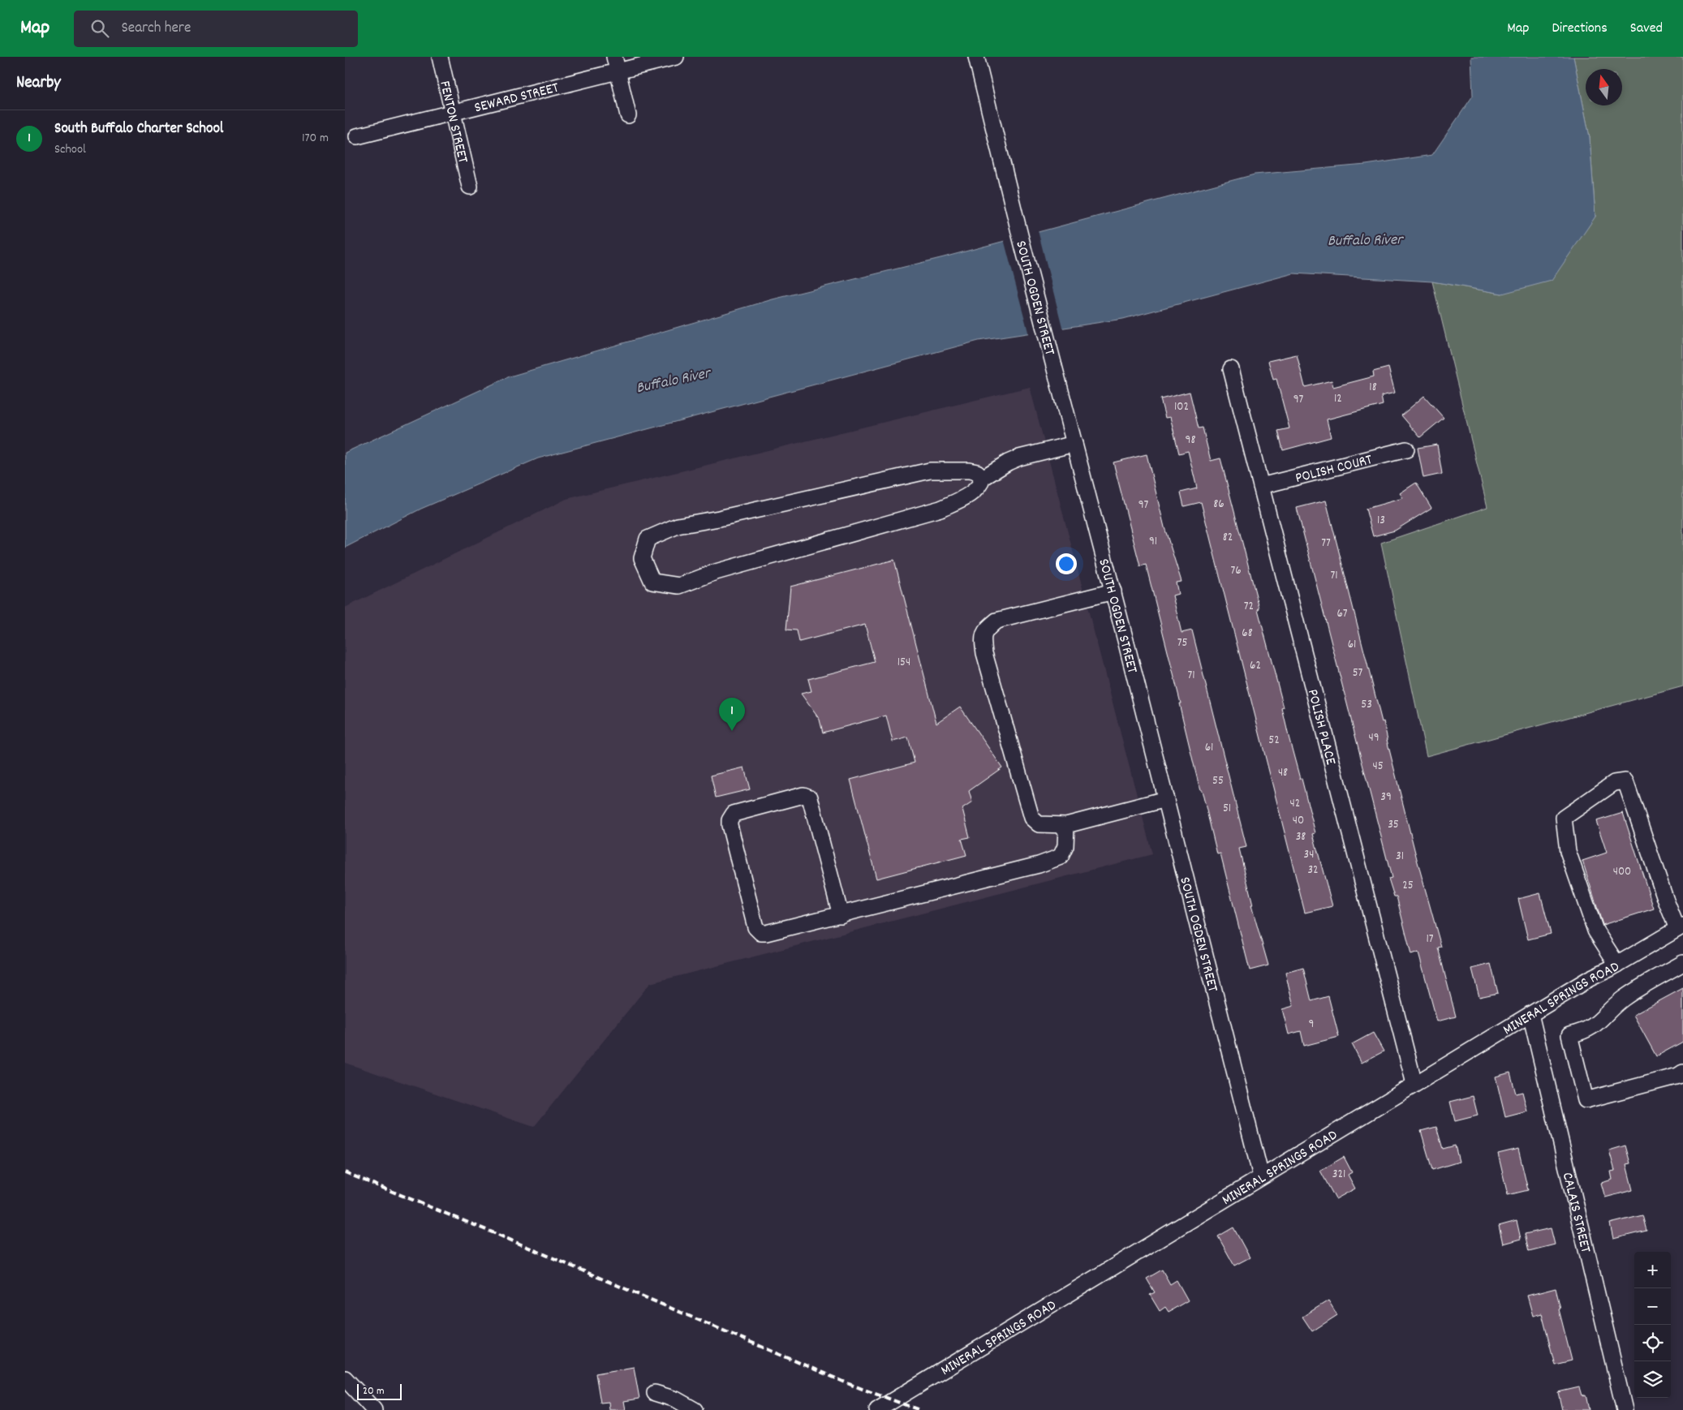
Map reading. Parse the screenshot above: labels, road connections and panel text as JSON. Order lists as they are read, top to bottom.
{
  "streets": {
    "street": [
      "SEWARD STREET",
      "FENTON STREET",
      "SOUTH OGDEN STREET",
      "POLISH COURT",
      "POLISH PLACE",
      "MINERAL SPRINGS ROAD",
      "CALAIS STREET"
    ]
  },
  "crossings": [
    ["SEWARD STREET", "FENTON STREET"],
    ["SOUTH OGDEN STREET", "MINERAL SPRINGS ROAD"],
    ["POLISH COURT", "POLISH PLACE"],
    ["POLISH PLACE", "MINERAL SPRINGS ROAD"],
    ["MINERAL SPRINGS ROAD", "CALAIS STREET"]
  ],
  "water": ["Buffalo River"],
  "house_numbers": [
    "18",
    "12",
    "97",
    "102",
    "98",
    "86",
    "97",
    "13",
    "82",
    "91",
    "77",
    "76",
    "71",
    "72",
    "67",
    "68",
    "75",
    "61",
    "154",
    "62",
    "57",
    "71",
    "53",
    "49",
    "52",
    "61",
    "45",
    "48",
    "55",
    "39",
    "42",
    "51",
    "40",
    "35",
    "38",
    "34",
    "31",
    "32",
    "400",
    "25",
    "17",
    "9",
    "321"
  ],
  "scale_bar": "20 m",
  "north": "top",
  "page": {
    "header": "Map",
    "search": "Search here",
    "nav": ["Map", "Directions", "Saved"],
    "heading": "Nearby",
    "list": [
      {
        "mark": "1",
        "name": "South Buffalo Charter School",
        "note": "School",
        "value": "170 m"
      }
    ],
    "pins": "1",
    "map_buttons": ["+", "−"],
    "scale": "20 m"
  }
}
